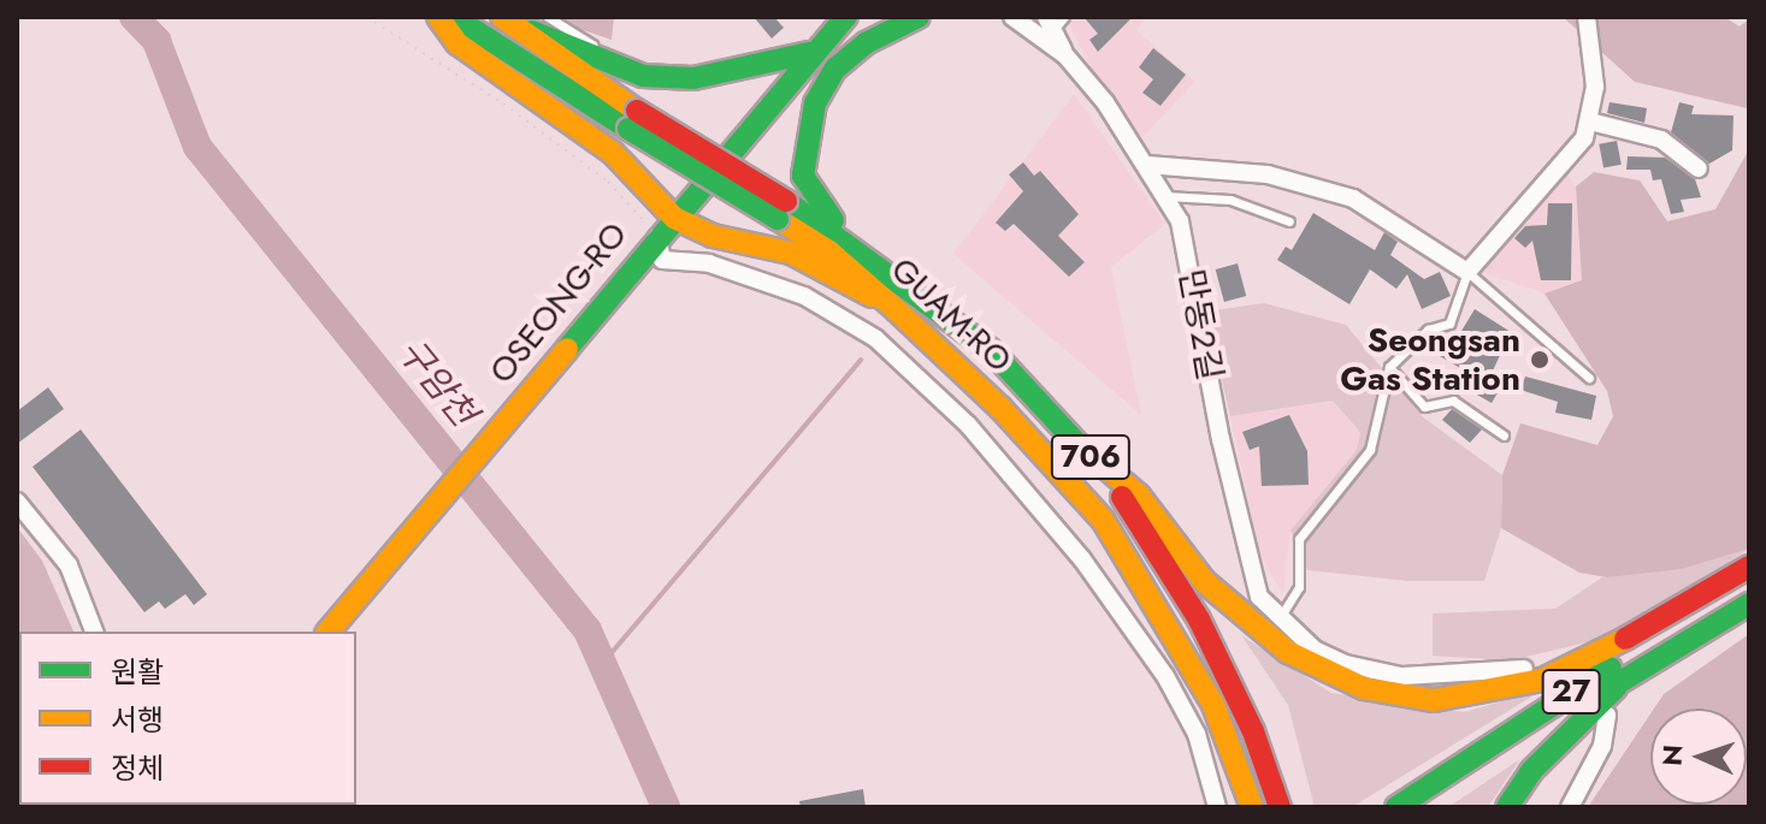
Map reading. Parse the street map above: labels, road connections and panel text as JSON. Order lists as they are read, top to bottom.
{
  "streets": {
    "main road": [
      "OSEONG-RO",
      "GUAM-RO",
      "706",
      "27"
    ],
    "street": ["만동2길"]
  },
  "water": ["구암천"],
  "places": ["Seongsan Gas Station"],
  "legend": ["원활", "서행", "정체"],
  "north": "left"
}
